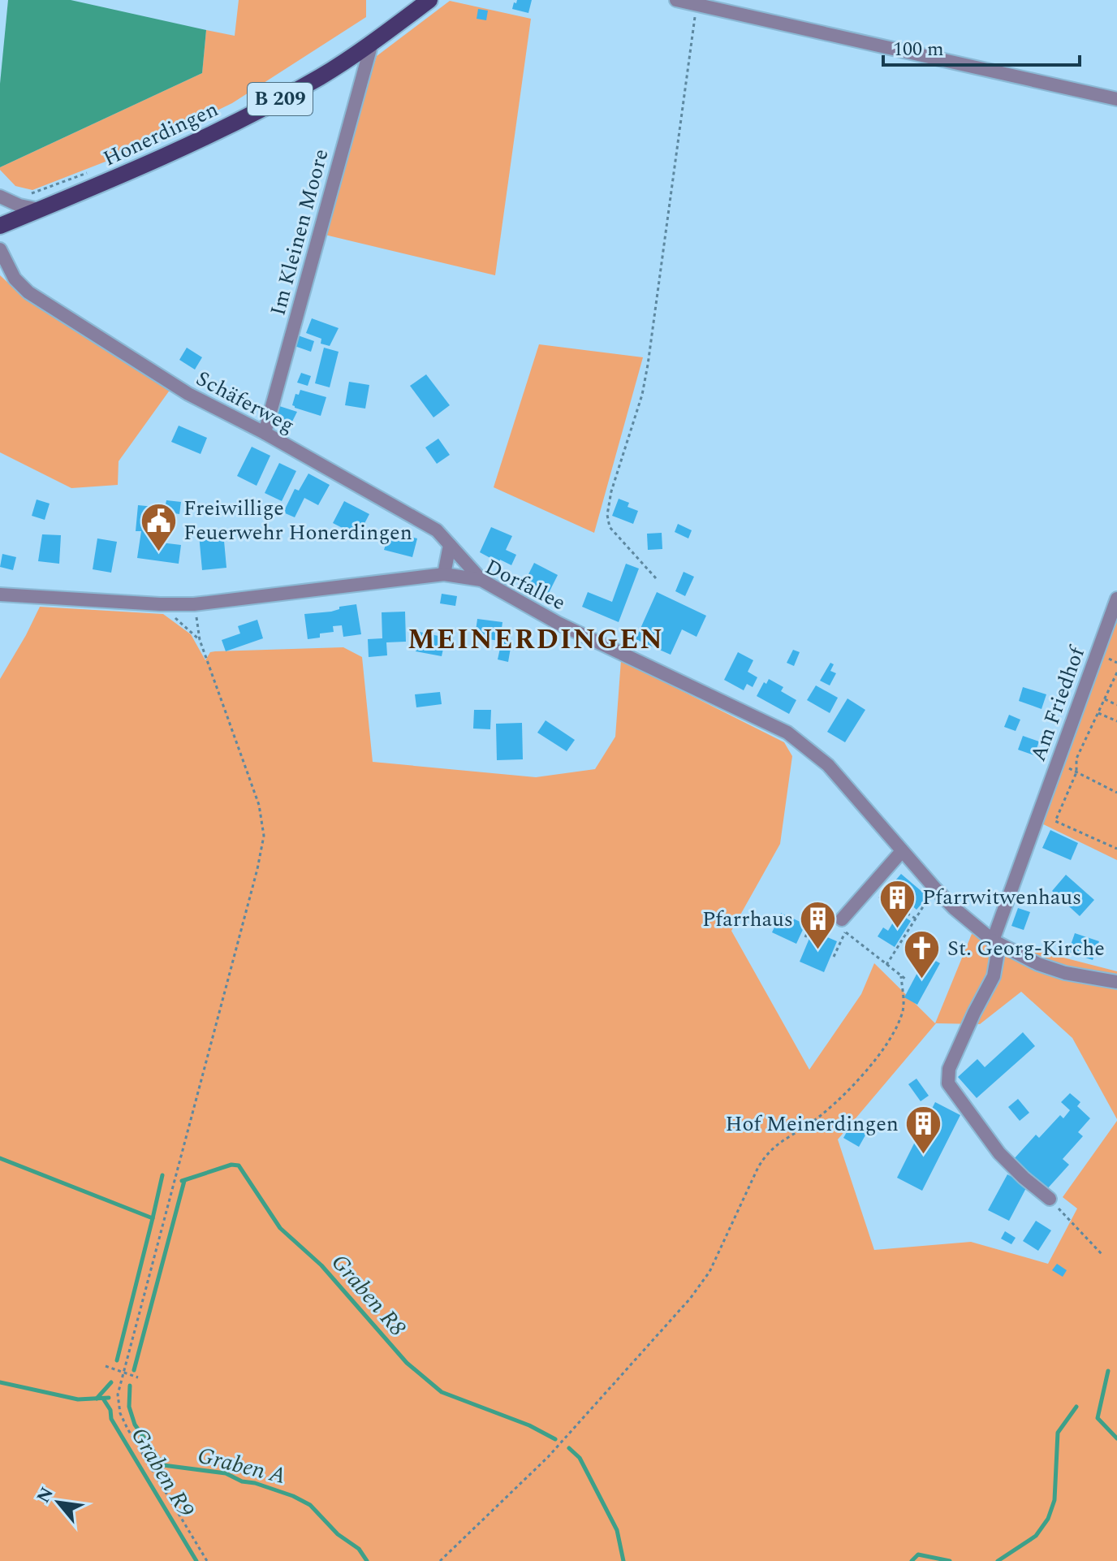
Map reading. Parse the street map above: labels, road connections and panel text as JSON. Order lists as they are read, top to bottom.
{
  "streets": {
    "main road": ["B 209", "Honerdingen"],
    "street": [
      "Im Kleinen Moore",
      "Schäferweg",
      "Dorfallee",
      "Am Friedhof"
    ]
  },
  "crossings": [
    ["Honerdingen", "Im Kleinen Moore"],
    ["Im Kleinen Moore", "Schäferweg"],
    ["Schäferweg", "Dorfallee"],
    ["Dorfallee", "Am Friedhof"]
  ],
  "districts": ["MEINERDINGEN"],
  "water": ["Graben R8", "Graben A", "Graben R9"],
  "places": {
    "public building": ["Freiwillige Feuerwehr Honerdingen"],
    "building": ["Pfarrwitwenhaus", "Pfarrhaus", "Hof Meinerdingen"],
    "church": ["St. Georg-Kirche"]
  },
  "scale_bar": "100 m",
  "north": "top left"
}
